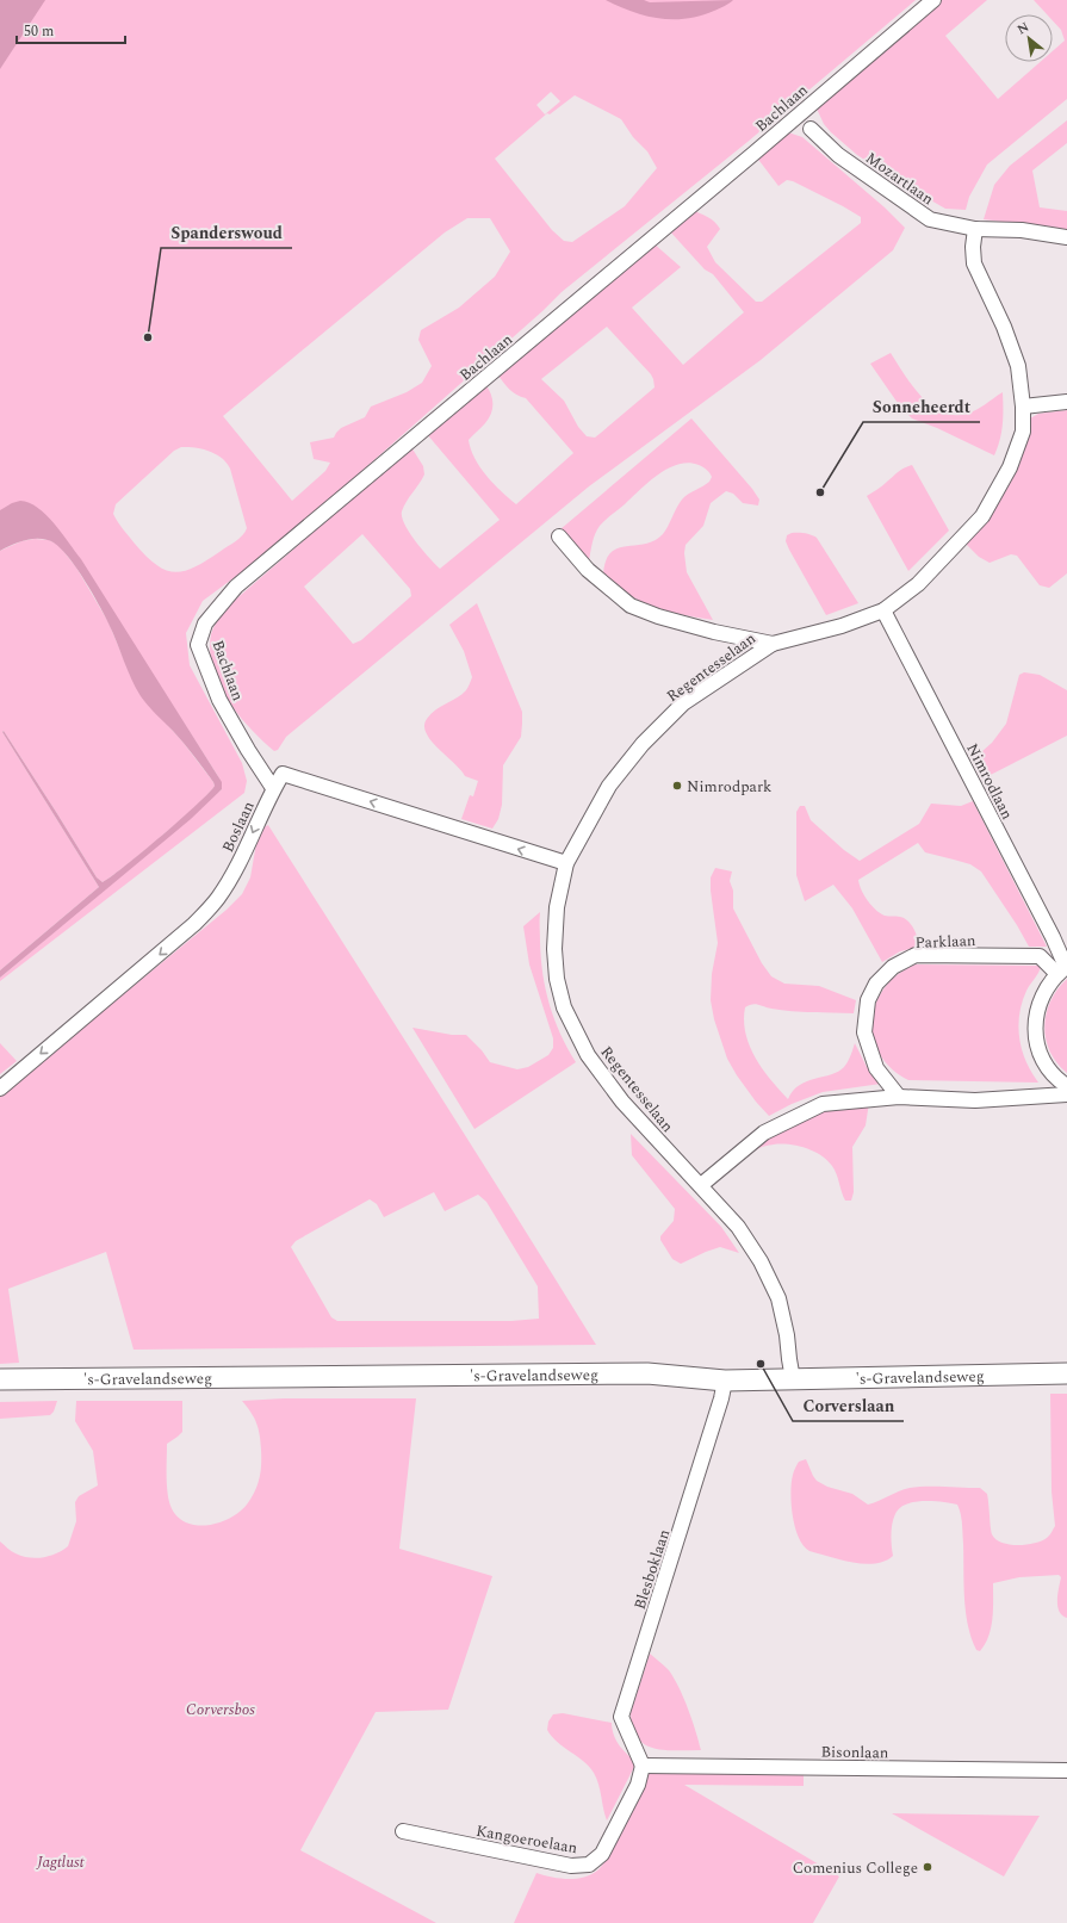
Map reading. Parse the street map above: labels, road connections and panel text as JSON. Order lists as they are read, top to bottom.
{
  "streets": {
    "street": [
      "Bachlaan",
      "Mozartlaan",
      "Regentesselaan",
      "Nimrodlaan",
      "Boslaan",
      "Parklaan",
      "'s-Gravelandseweg",
      "Blesboklaan",
      "Bisonlaan",
      "Kangoeroelaan"
    ]
  },
  "crossings": [
    ["Bachlaan", "Boslaan"],
    ["Regentesselaan", "Boslaan"],
    ["Regentesselaan", "'s-Gravelandseweg"],
    ["Nimrodlaan", "Parklaan"],
    ["'s-Gravelandseweg", "Blesboklaan"],
    ["Blesboklaan", "Bisonlaan"],
    ["Blesboklaan", "Kangoeroelaan"],
    ["Bisonlaan", "Kangoeroelaan"]
  ],
  "one_way": ["Boslaan"],
  "parks": ["Corversbos", "Jagtlust"],
  "places": [
    "Spanderswoud",
    "Sonneheerdt",
    "Nimrodpark",
    "Corverslaan",
    "Comenius College"
  ],
  "scale_bar": "50 m",
  "north": "top left"
}
